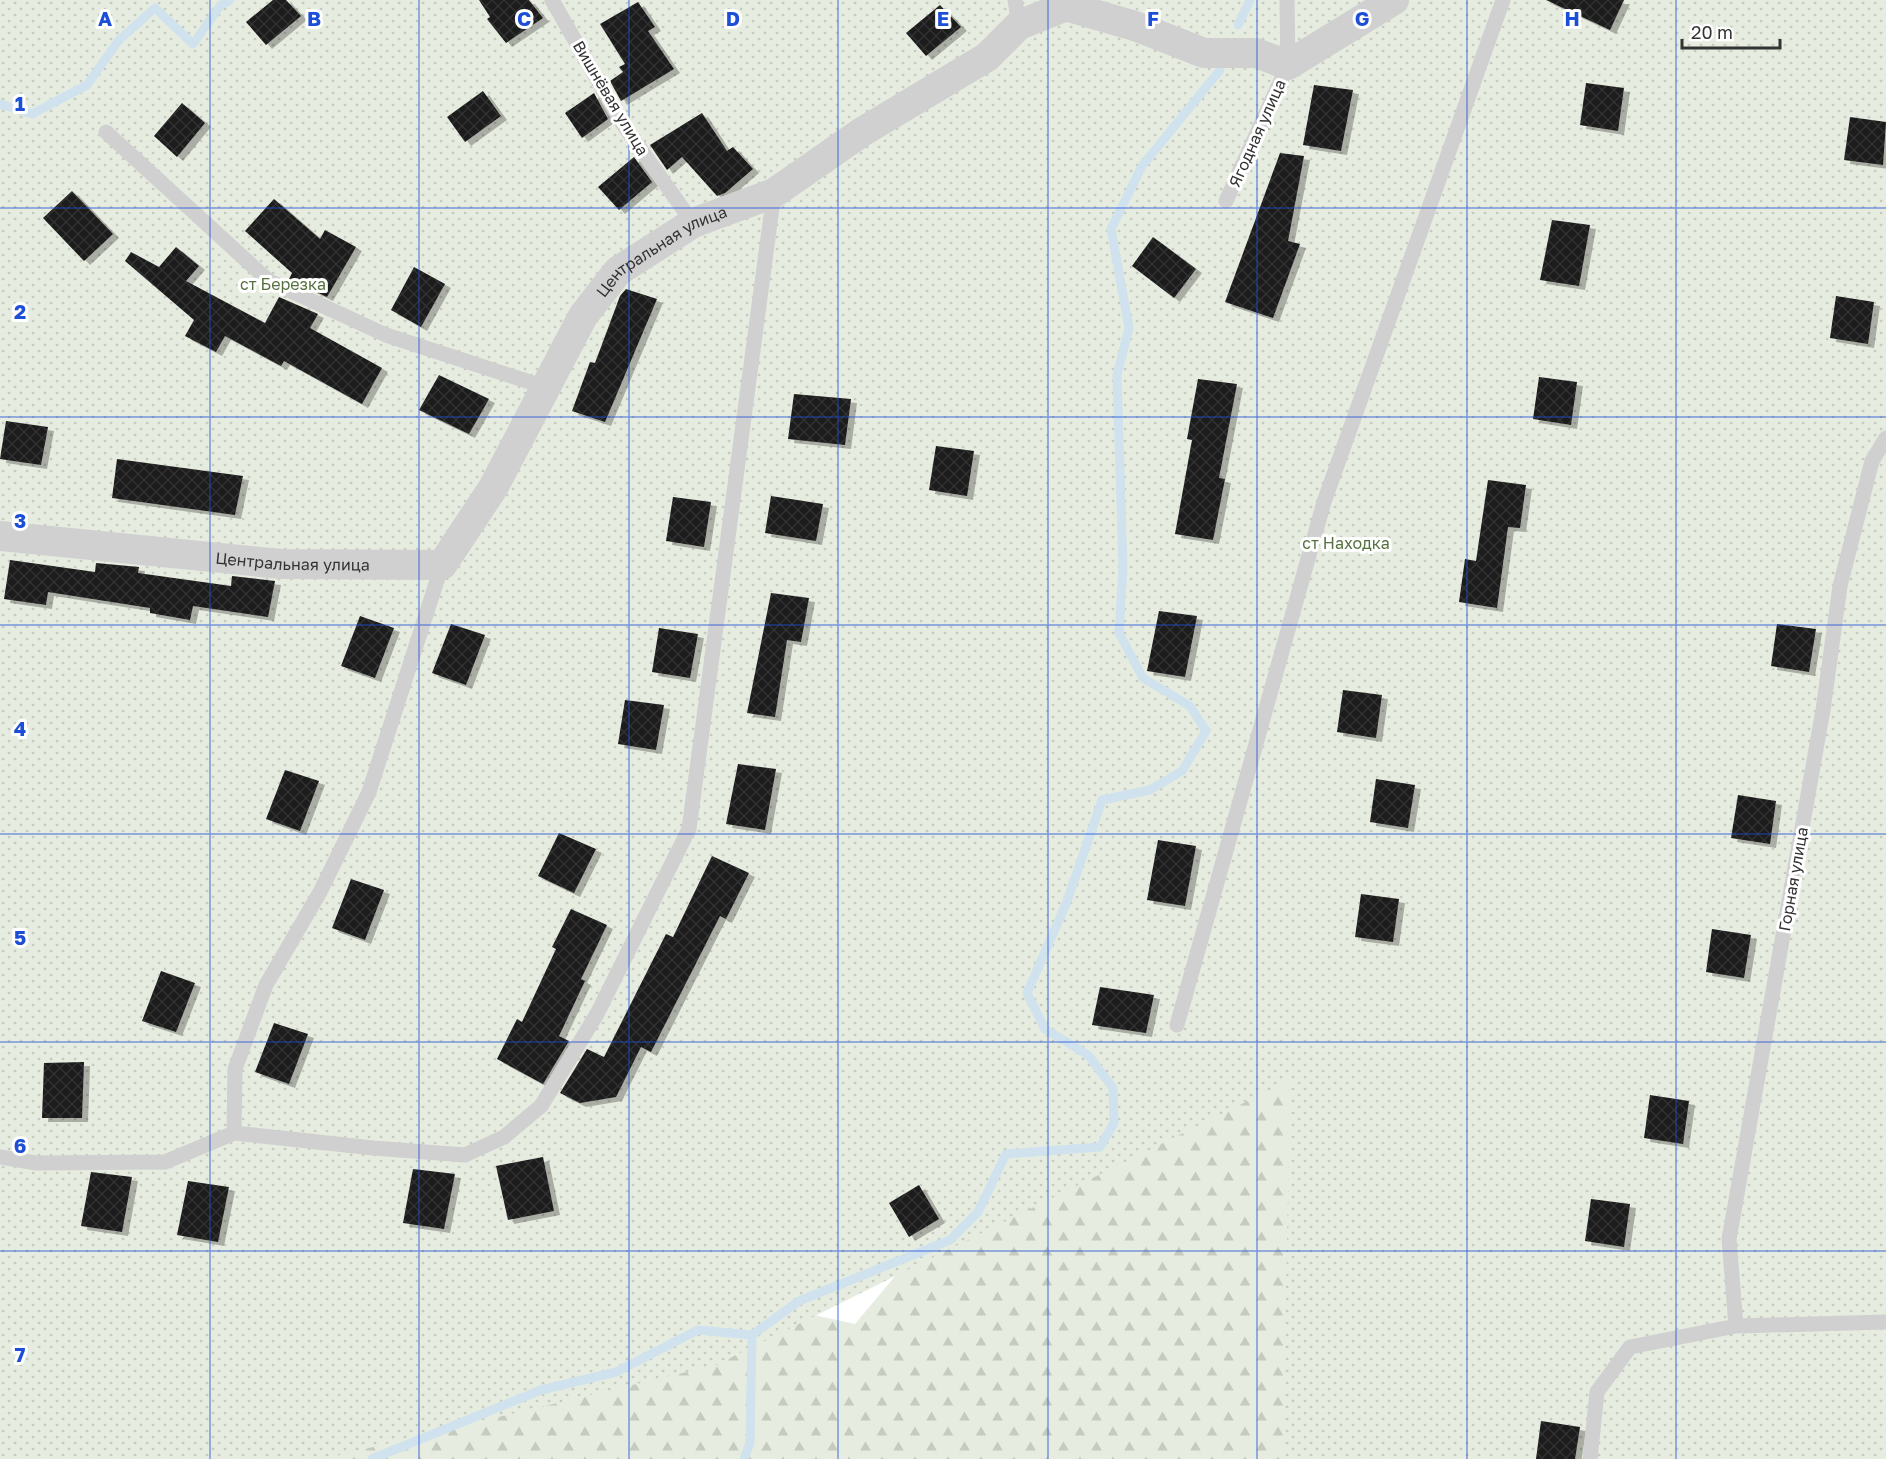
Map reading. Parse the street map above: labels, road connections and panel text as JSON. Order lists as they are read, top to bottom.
{
  "streets": {
    "street": ["Центральная улица"],
    "lane": ["Вишнёвая улица", "Ягодная улица", "Горная улица"]
  },
  "crossings": [
    ["Вишнёвая улица", "Центральная улица"],
    ["Ягодная улица", "Центральная улица"]
  ],
  "parks": ["ст Березка", "ст Находка"],
  "scale_bar": "20 m",
  "grid": {
    "columns": [
      "A",
      "B",
      "C",
      "D",
      "E",
      "F",
      "G",
      "H"
    ],
    "rows": [
      "1",
      "2",
      "3",
      "4",
      "5",
      "6",
      "7"
    ]
  }
}
